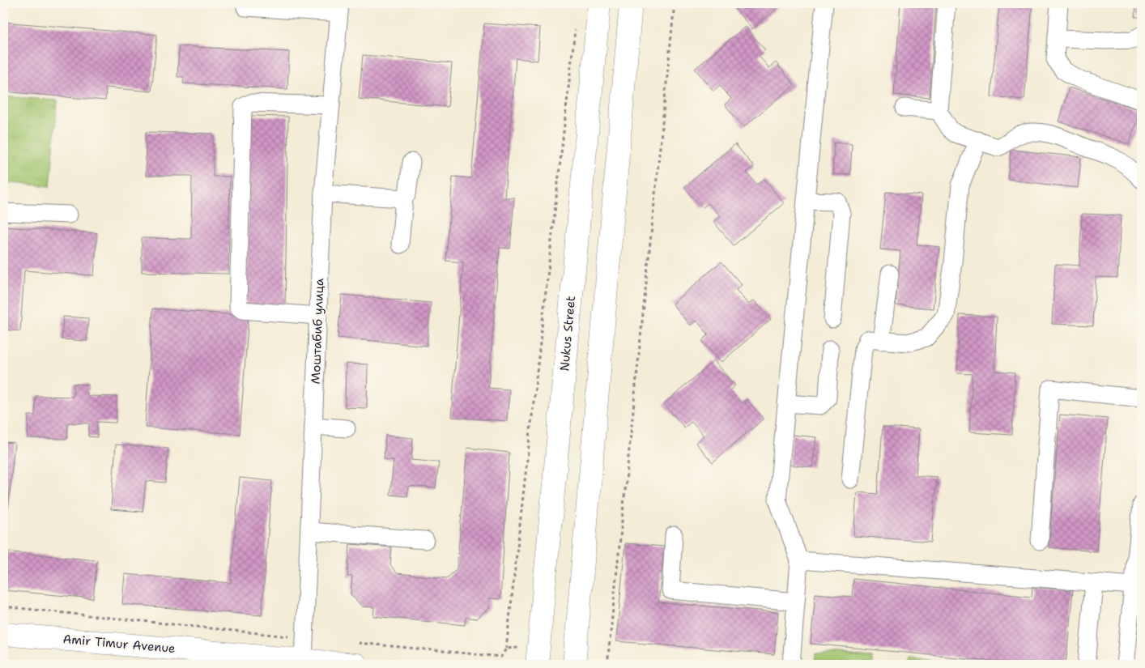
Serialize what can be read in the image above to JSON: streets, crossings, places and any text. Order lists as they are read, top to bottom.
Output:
{
  "streets": {
    "main road": ["Nukus Street", "Amir Timur Avenue"],
    "street": ["Моштабиб улица"]
  },
  "crossings": [
    ["Моштабиб улица", "Amir Timur Avenue"]
  ]
}
